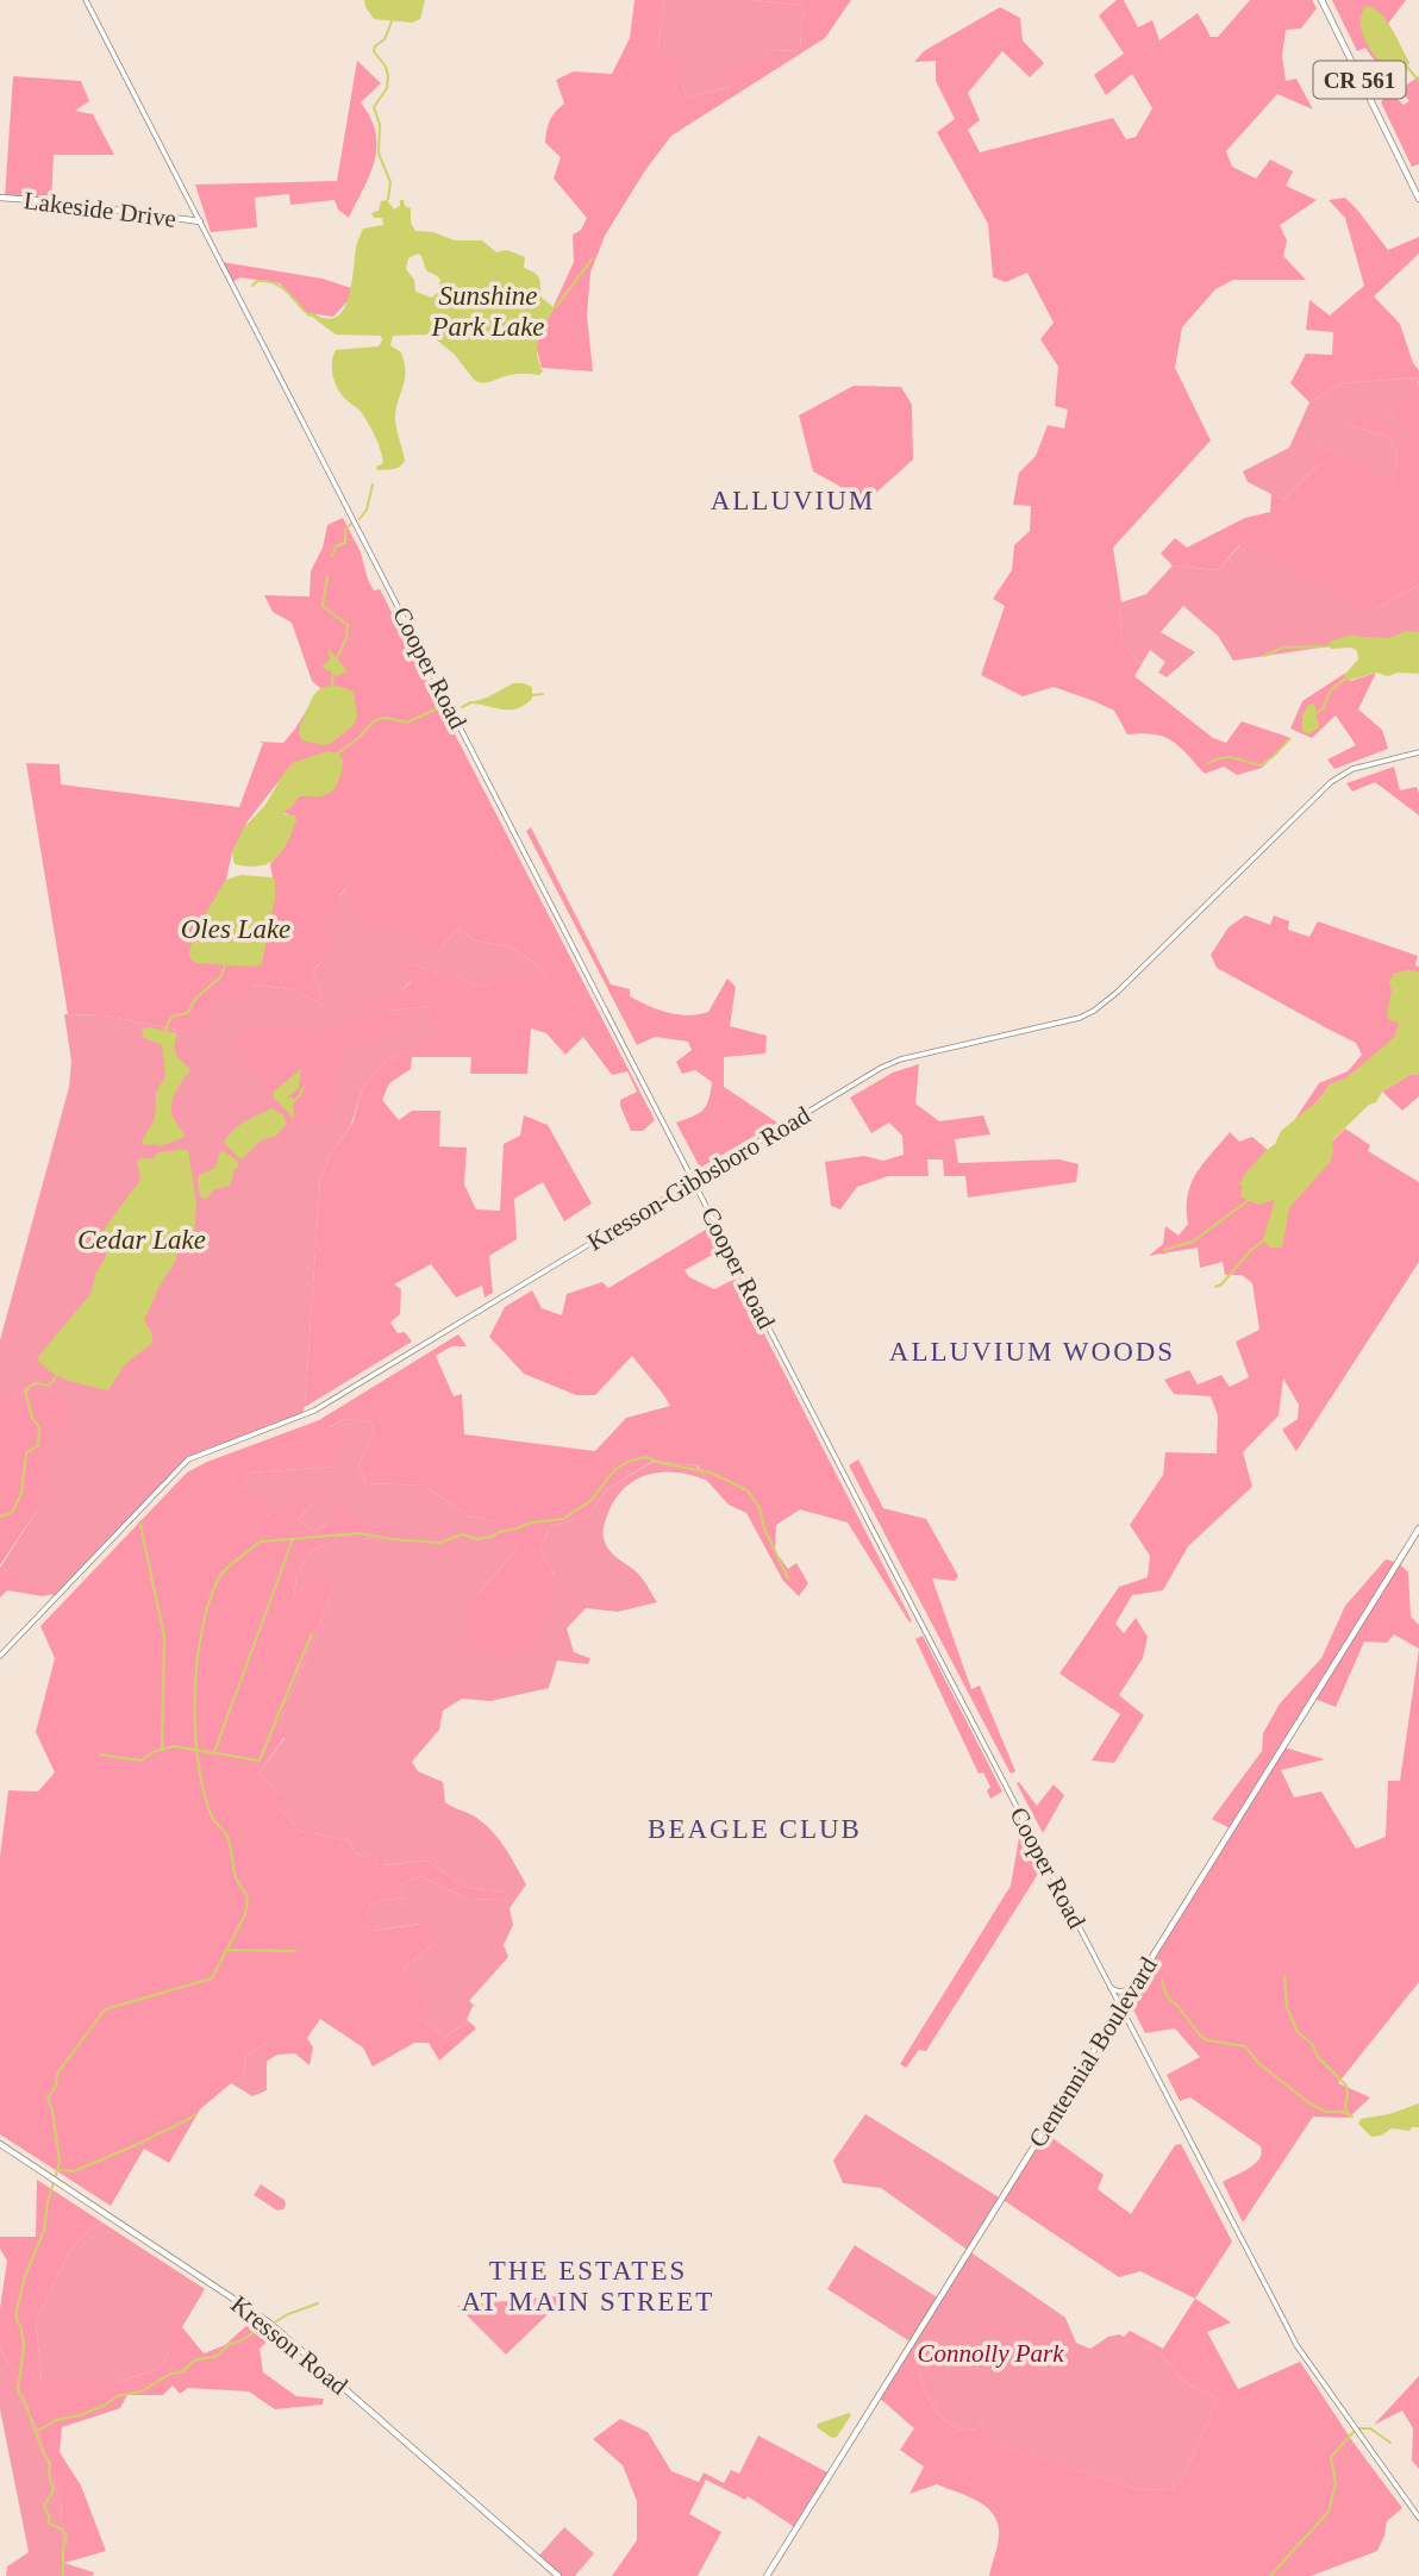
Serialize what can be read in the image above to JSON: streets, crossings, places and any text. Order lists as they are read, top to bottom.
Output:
{
  "streets": {
    "main road": [
      "CR 561",
      "Lakeside Drive",
      "Centennial Boulevard",
      "Kresson Road"
    ],
    "street": ["Cooper Road", "Kresson-Gibbsboro Road"]
  },
  "crossings": [
    ["Lakeside Drive", "Cooper Road"],
    ["Cooper Road", "Kresson-Gibbsboro Road"],
    ["Cooper Road", "Centennial Boulevard"]
  ],
  "districts": [
    "ALLUVIUM",
    "ALLUVIUM WOODS",
    "BEAGLE CLUB",
    "THE ESTATES AT MAIN STREET"
  ],
  "water": ["Sunshine Park Lake", "Oles Lake", "Cedar Lake"],
  "parks": ["Connolly Park"]
}
